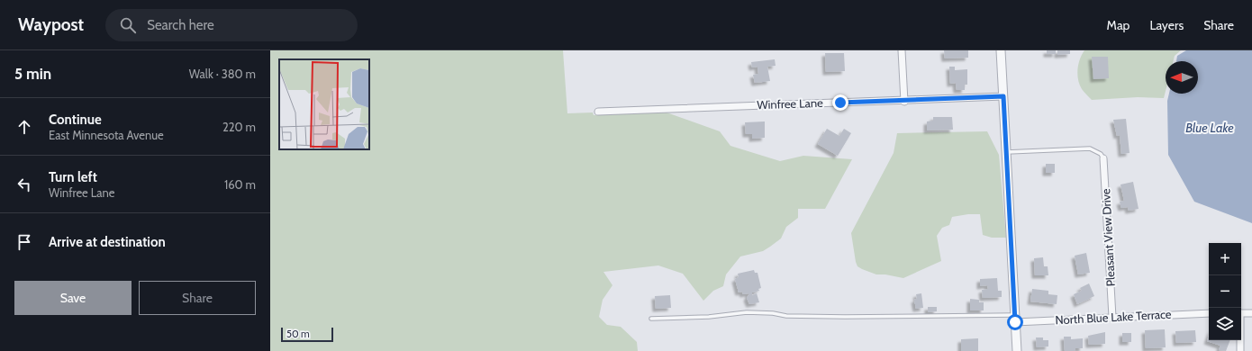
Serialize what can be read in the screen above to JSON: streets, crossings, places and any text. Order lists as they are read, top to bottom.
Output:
{
  "streets": {
    "street": ["Winfree Lane", "Pleasant View Drive", "North Blue Lake Terrace"]
  },
  "crossings": [
    ["Pleasant View Drive", "North Blue Lake Terrace"]
  ],
  "water": ["Blue Lake"],
  "scale_bar": "50 m",
  "north": "left",
  "page": {
    "header": "Waypost",
    "search": "Search here",
    "nav": ["Map", "Layers", "Share"],
    "heading": ["5 min", "Walk · 380 m"],
    "list": [
      ["Continue", "East Minnesota Avenue", "220 m"],
      ["Turn left", "Winfree Lane", "160 m"],
      "Arrive at destination"
    ],
    "map_buttons": ["+", "−"],
    "buttons": ["Save", "Share"],
    "scale": "50 m"
  }
}
